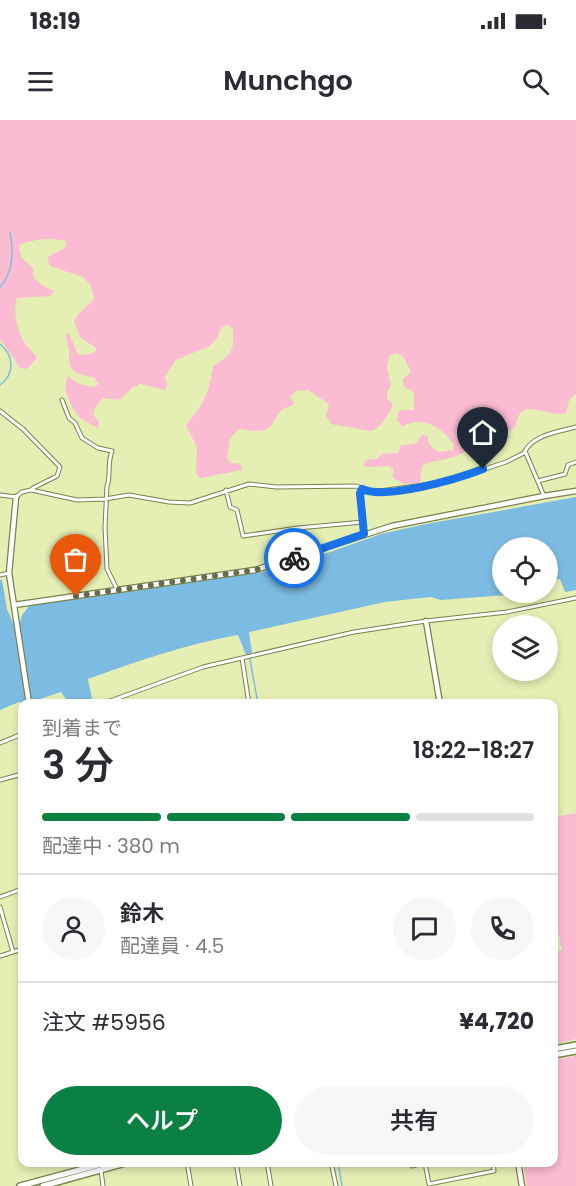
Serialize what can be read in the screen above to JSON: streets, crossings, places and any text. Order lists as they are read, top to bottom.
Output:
{
  "page": {
    "status": "18:19",
    "header": "Munchgo",
    "heading": ["3 分", "到着まで", "18:22–18:27"],
    "panel": [
      "鈴木",
      "配達員 · 4.5",
      "注文 #5956",
      "¥4,720"
    ],
    "bar": "配達中 · 380 m",
    "buttons": ["ヘルプ", "共有"]
  }
}
